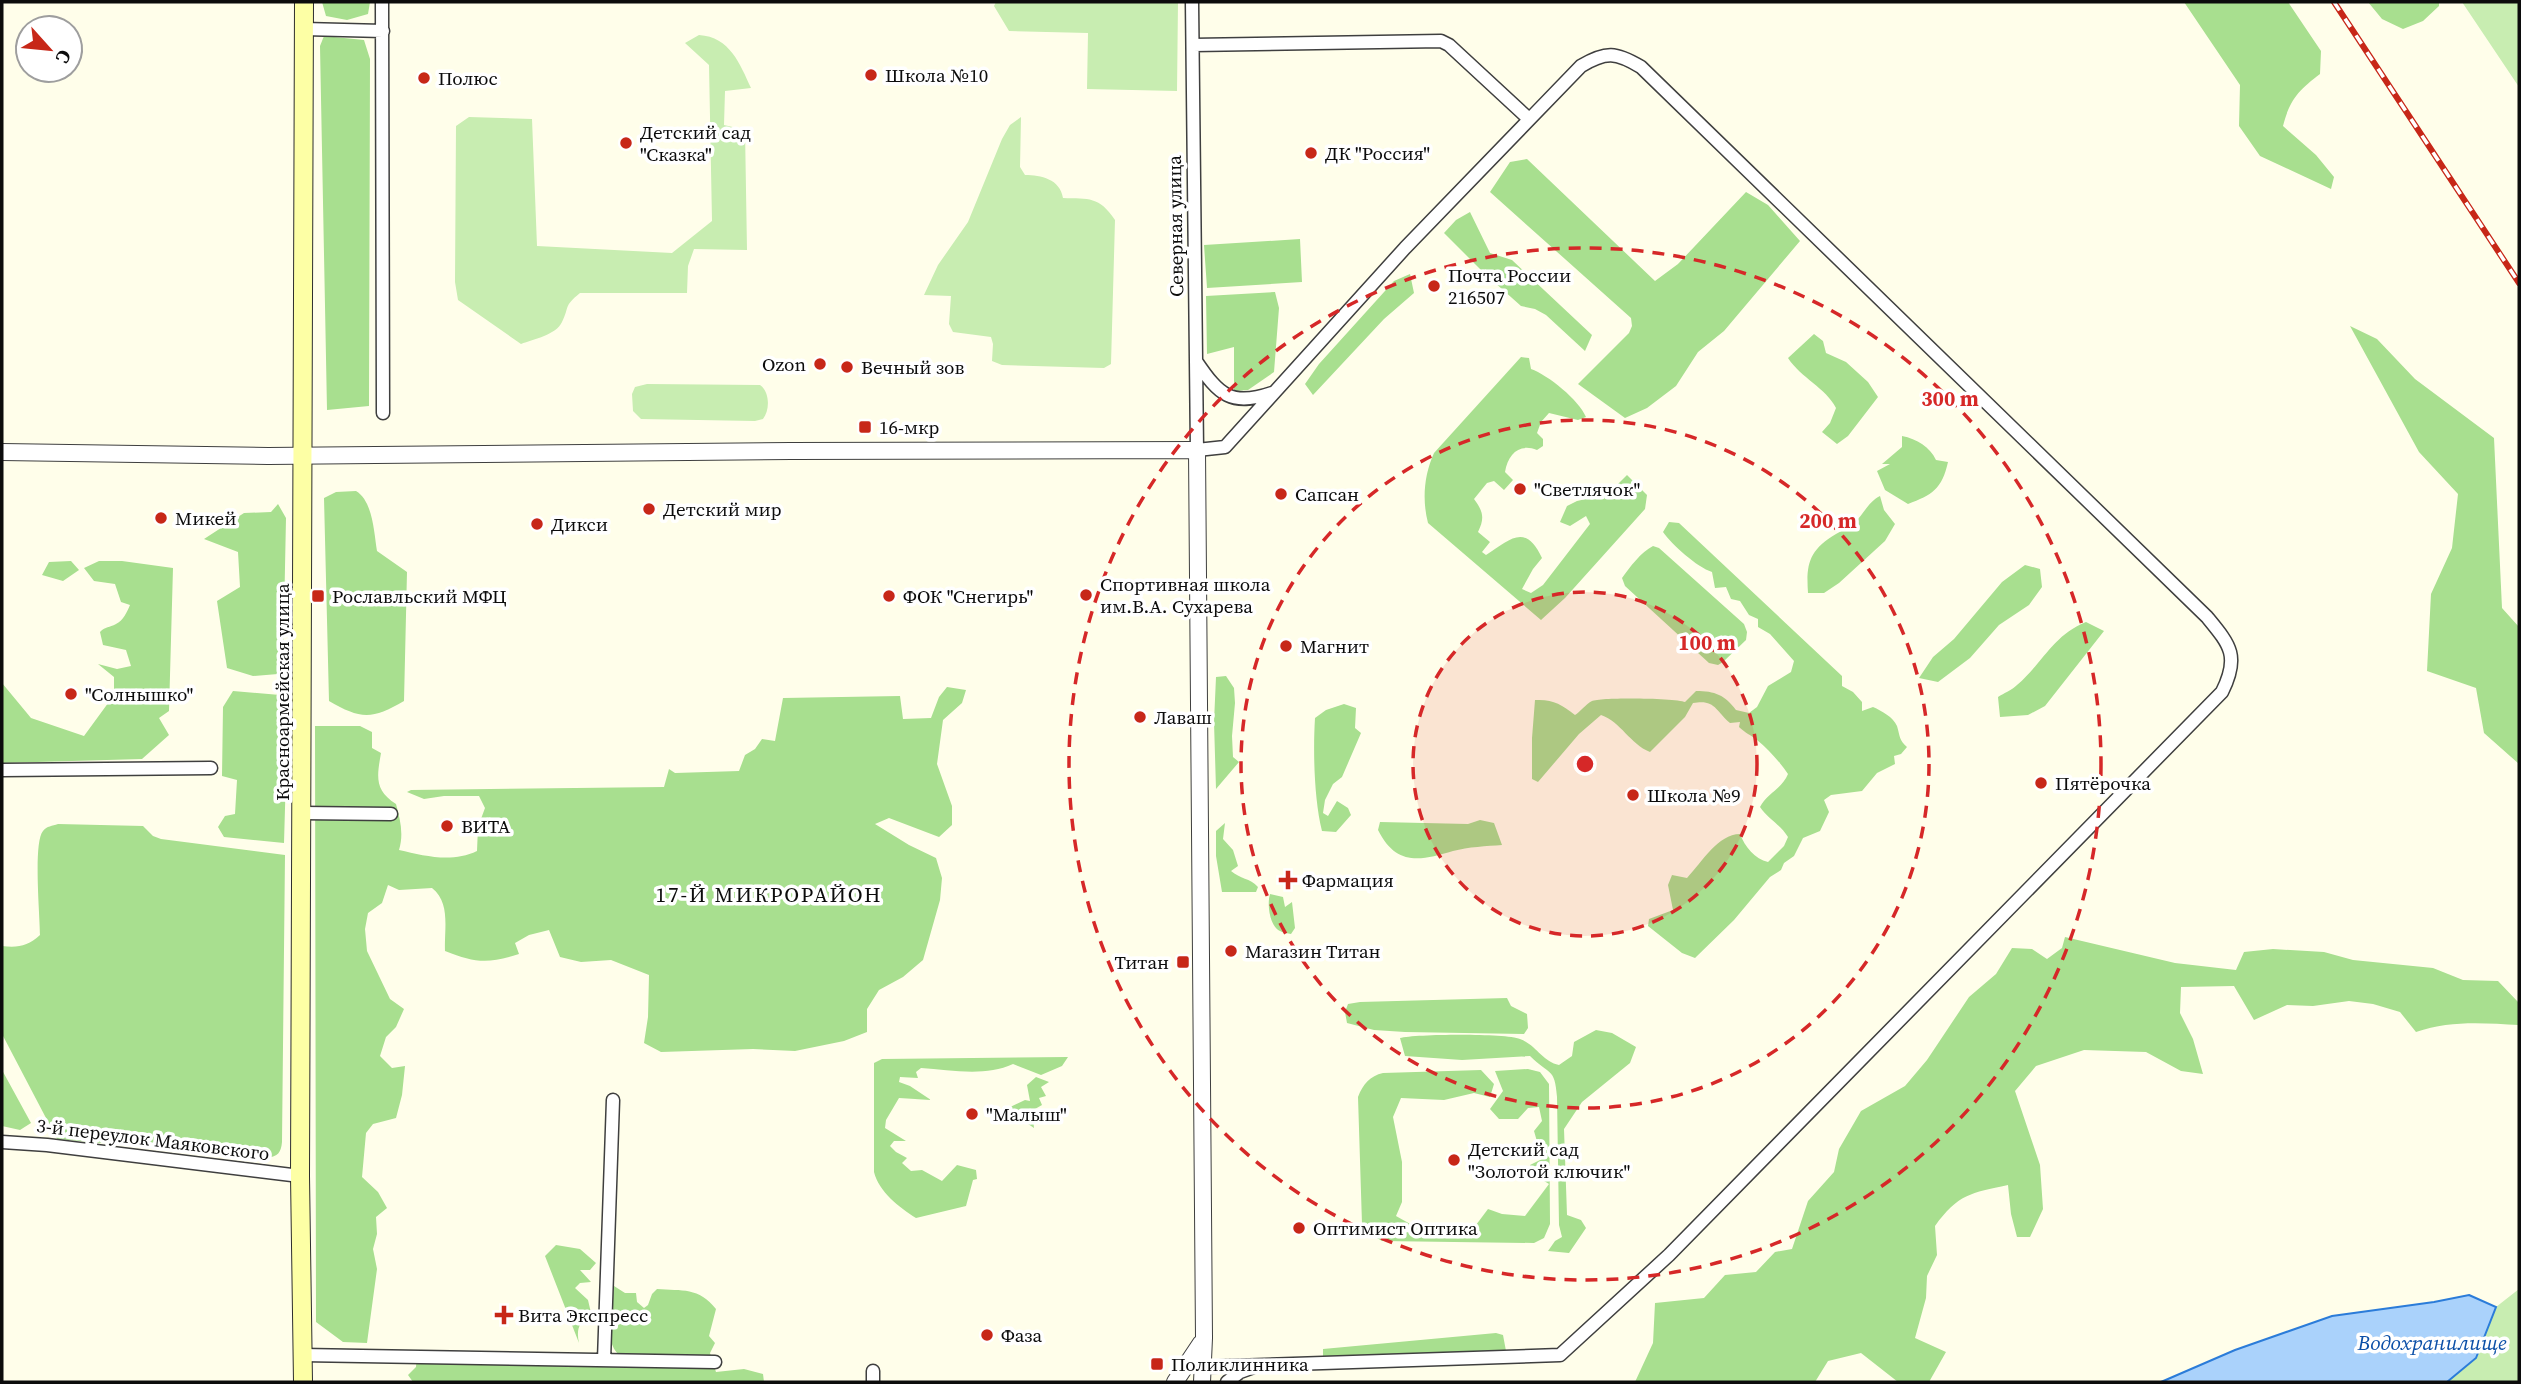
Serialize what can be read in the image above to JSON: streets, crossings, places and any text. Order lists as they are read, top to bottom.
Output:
{
  "streets": {
    "main road": ["Красноармейская улица"],
    "street": ["Северная улица", "3-й переулок Маяковского"]
  },
  "crossings": [
    ["Красноармейская улица", "3-й переулок Маяковского"]
  ],
  "districts": ["17-Й МИКРОРАЙОН"],
  "water": ["Водохранилище"],
  "places": {
    "other": [
      "Школа №10",
      "Полюс",
      "Детский сад \"Сказка\"",
      "ДК \"Россия\"",
      "Почта России 216507",
      "Ozon",
      "Вечный зов",
      "\"Светлячок\"",
      "Сапсан",
      "Детский мир",
      "Микей",
      "Дикси",
      "Спортивная школа им.В.А. Сухарева",
      "ФОК \"Снегирь\"",
      "Магнит",
      "\"Солнышко\"",
      "Лаваш",
      "Пятёрочка",
      "Школа №9",
      "ВИТА",
      "Магазин Титан",
      "\"Малыш\"",
      "Детский сад \"Золотой ключик\"",
      "Оптимист Оптика",
      "Фаза"
    ],
    "transit": [
      "16-мкр",
      "Рославльский МФЦ",
      "Титан",
      "Поликлинника"
    ],
    "health": ["Фармация", "Вита Экспресс"]
  },
  "north": "bottom right",
  "rings": ["300 m", "200 m", "100 m"]
}
